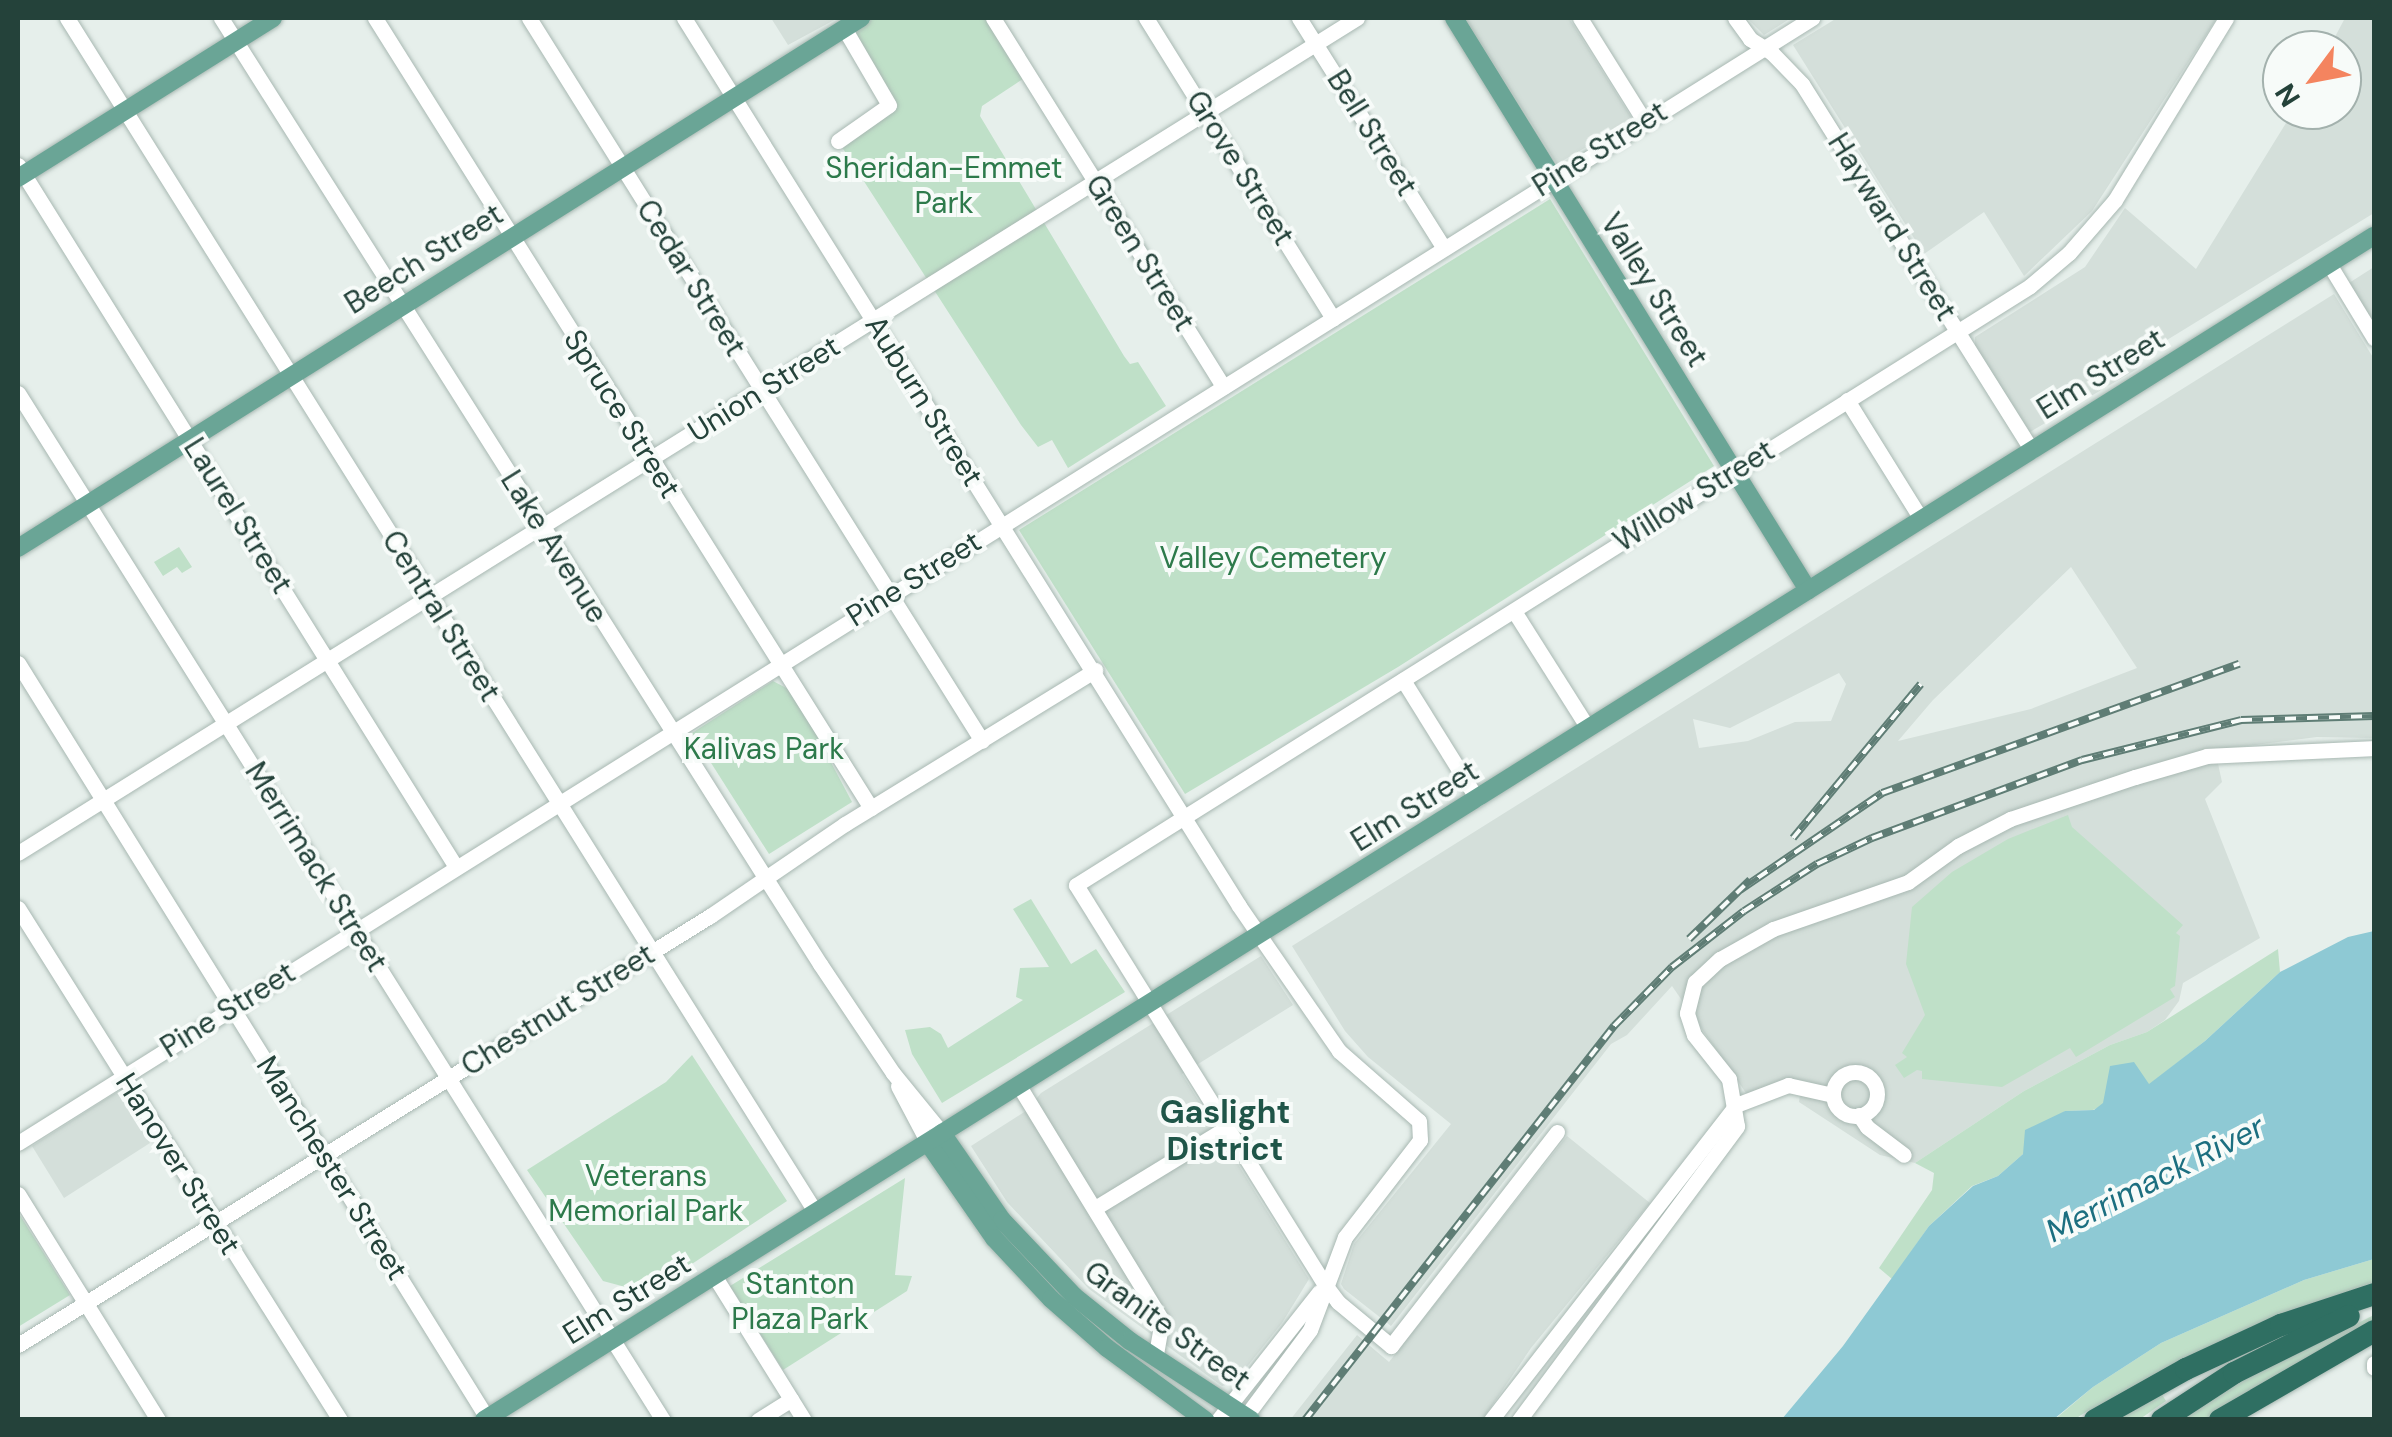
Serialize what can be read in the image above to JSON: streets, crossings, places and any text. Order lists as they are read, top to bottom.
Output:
{
  "streets": {
    "main road": [
      "Beech Street",
      "Valley Street",
      "Elm Street",
      "Granite Street"
    ],
    "street": [
      "Bell Street",
      "Pine Street",
      "Grove Street",
      "Hayward Street",
      "Green Street",
      "Cedar Street",
      "Union Street",
      "Auburn Street",
      "Spruce Street",
      "Willow Street",
      "Laurel Street",
      "Lake Avenue",
      "Central Street",
      "Merrimack Street",
      "Chestnut Street",
      "Hanover Street",
      "Manchester Street"
    ]
  },
  "crossings": [
    ["Bell Street", "Pine Street"],
    ["Bell Street", "Union Street"],
    ["Pine Street", "Grove Street"],
    ["Pine Street", "Hayward Street"],
    ["Pine Street", "Green Street"],
    ["Pine Street", "Cedar Street"],
    ["Pine Street", "Valley Street"],
    ["Pine Street", "Auburn Street"],
    ["Pine Street", "Spruce Street"],
    ["Pine Street", "Laurel Street"],
    ["Pine Street", "Lake Avenue"],
    ["Pine Street", "Central Street"],
    ["Pine Street", "Merrimack Street"],
    ["Pine Street", "Hanover Street"],
    ["Pine Street", "Manchester Street"],
    ["Grove Street", "Union Street"],
    ["Hayward Street", "Elm Street"],
    ["Hayward Street", "Willow Street"],
    ["Green Street", "Union Street"],
    ["Beech Street", "Cedar Street"],
    ["Beech Street", "Auburn Street"],
    ["Beech Street", "Spruce Street"],
    ["Beech Street", "Laurel Street"],
    ["Beech Street", "Lake Avenue"],
    ["Beech Street", "Central Street"],
    ["Beech Street", "Merrimack Street"],
    ["Cedar Street", "Union Street"],
    ["Cedar Street", "Chestnut Street"],
    ["Valley Street", "Elm Street"],
    ["Valley Street", "Willow Street"],
    ["Elm Street", "Auburn Street"],
    ["Elm Street", "Willow Street"],
    ["Elm Street", "Lake Avenue"],
    ["Elm Street", "Central Street"],
    ["Elm Street", "Merrimack Street"],
    ["Elm Street", "Manchester Street"],
    ["Elm Street", "Granite Street"],
    ["Union Street", "Auburn Street"],
    ["Union Street", "Spruce Street"],
    ["Union Street", "Laurel Street"],
    ["Union Street", "Lake Avenue"],
    ["Union Street", "Central Street"],
    ["Union Street", "Merrimack Street"],
    ["Union Street", "Manchester Street"],
    ["Auburn Street", "Willow Street"],
    ["Auburn Street", "Chestnut Street"],
    ["Spruce Street", "Chestnut Street"],
    ["Lake Avenue", "Chestnut Street"],
    ["Lake Avenue", "Granite Street"],
    ["Central Street", "Chestnut Street"],
    ["Merrimack Street", "Chestnut Street"],
    ["Chestnut Street", "Hanover Street"],
    ["Chestnut Street", "Manchester Street"]
  ],
  "districts": ["Gaslight District"],
  "water": ["Merrimack River"],
  "parks": [
    "Sheridan-Emmet Park",
    "Valley Cemetery",
    "Kalivas Park",
    "Veterans Memorial Park",
    "Stanton Plaza Park"
  ],
  "north": "bottom left"
}
